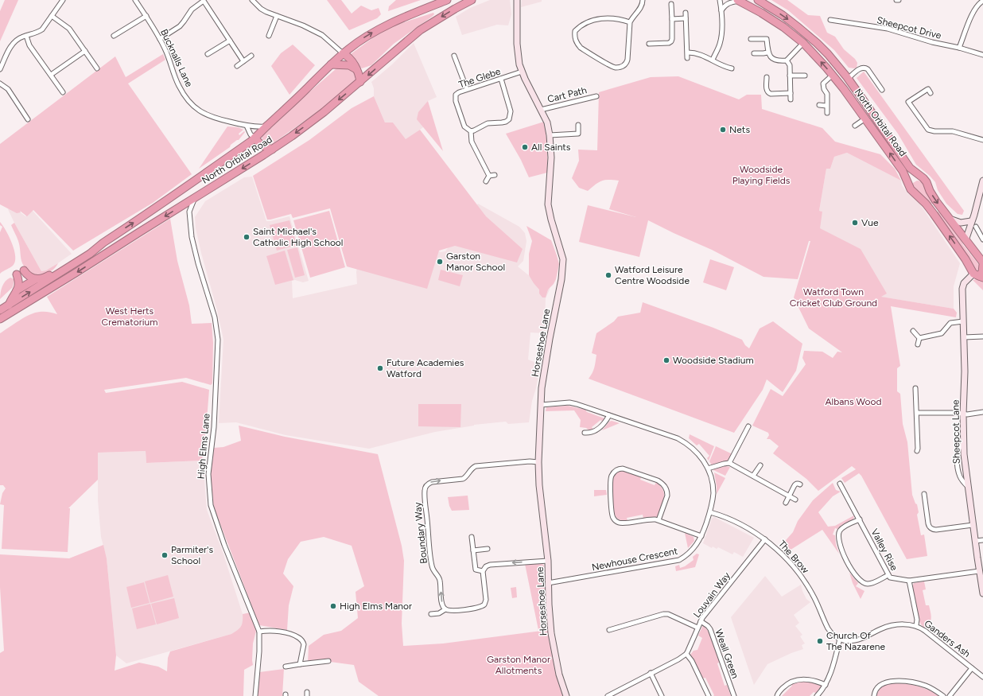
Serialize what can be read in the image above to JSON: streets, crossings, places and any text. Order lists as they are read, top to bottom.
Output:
{
  "streets": {
    "highway": ["North Orbital Road"],
    "street": [
      "Sheepcot Drive",
      "Bucknalls Lane",
      "The Glebe",
      "Cart Path",
      "Horseshoe Lane",
      "Sheepcot Lane",
      "High Elms Lane",
      "Boundary Way",
      "Valley Rise",
      "The Brow",
      "Newhouse Crescent",
      "Louvain Way",
      "Ganders Ash",
      "Weall Green"
    ]
  },
  "crossings": [
    ["Bucknalls Lane", "North Orbital Road"],
    ["The Glebe", "Horseshoe Lane"],
    ["Cart Path", "Horseshoe Lane"],
    ["North Orbital Road", "Sheepcot Lane"],
    ["North Orbital Road", "High Elms Lane"],
    ["Horseshoe Lane", "Boundary Way"],
    ["Horseshoe Lane", "Newhouse Crescent"],
    ["Sheepcot Lane", "Valley Rise"],
    ["Valley Rise", "Ganders Ash"],
    ["The Brow", "Newhouse Crescent"],
    ["The Brow", "Louvain Way"],
    ["The Brow", "Ganders Ash"],
    ["Louvain Way", "Weall Green"]
  ],
  "parks": [
    "Woodside Playing Fields",
    "Watford Town Cricket Club Ground",
    "West Herts Crematorium",
    "Albans Wood",
    "Garston Manor Allotments"
  ],
  "places": [
    "Nets",
    "All Saints",
    "Vue",
    "Saint Michael's Catholic High School",
    "Garston Manor School",
    "Watford Leisure Centre Woodside",
    "Woodside Stadium",
    "Future Academies Watford",
    "Parmiter's School",
    "High Elms Manor",
    "Church Of The Nazarene"
  ]
}
